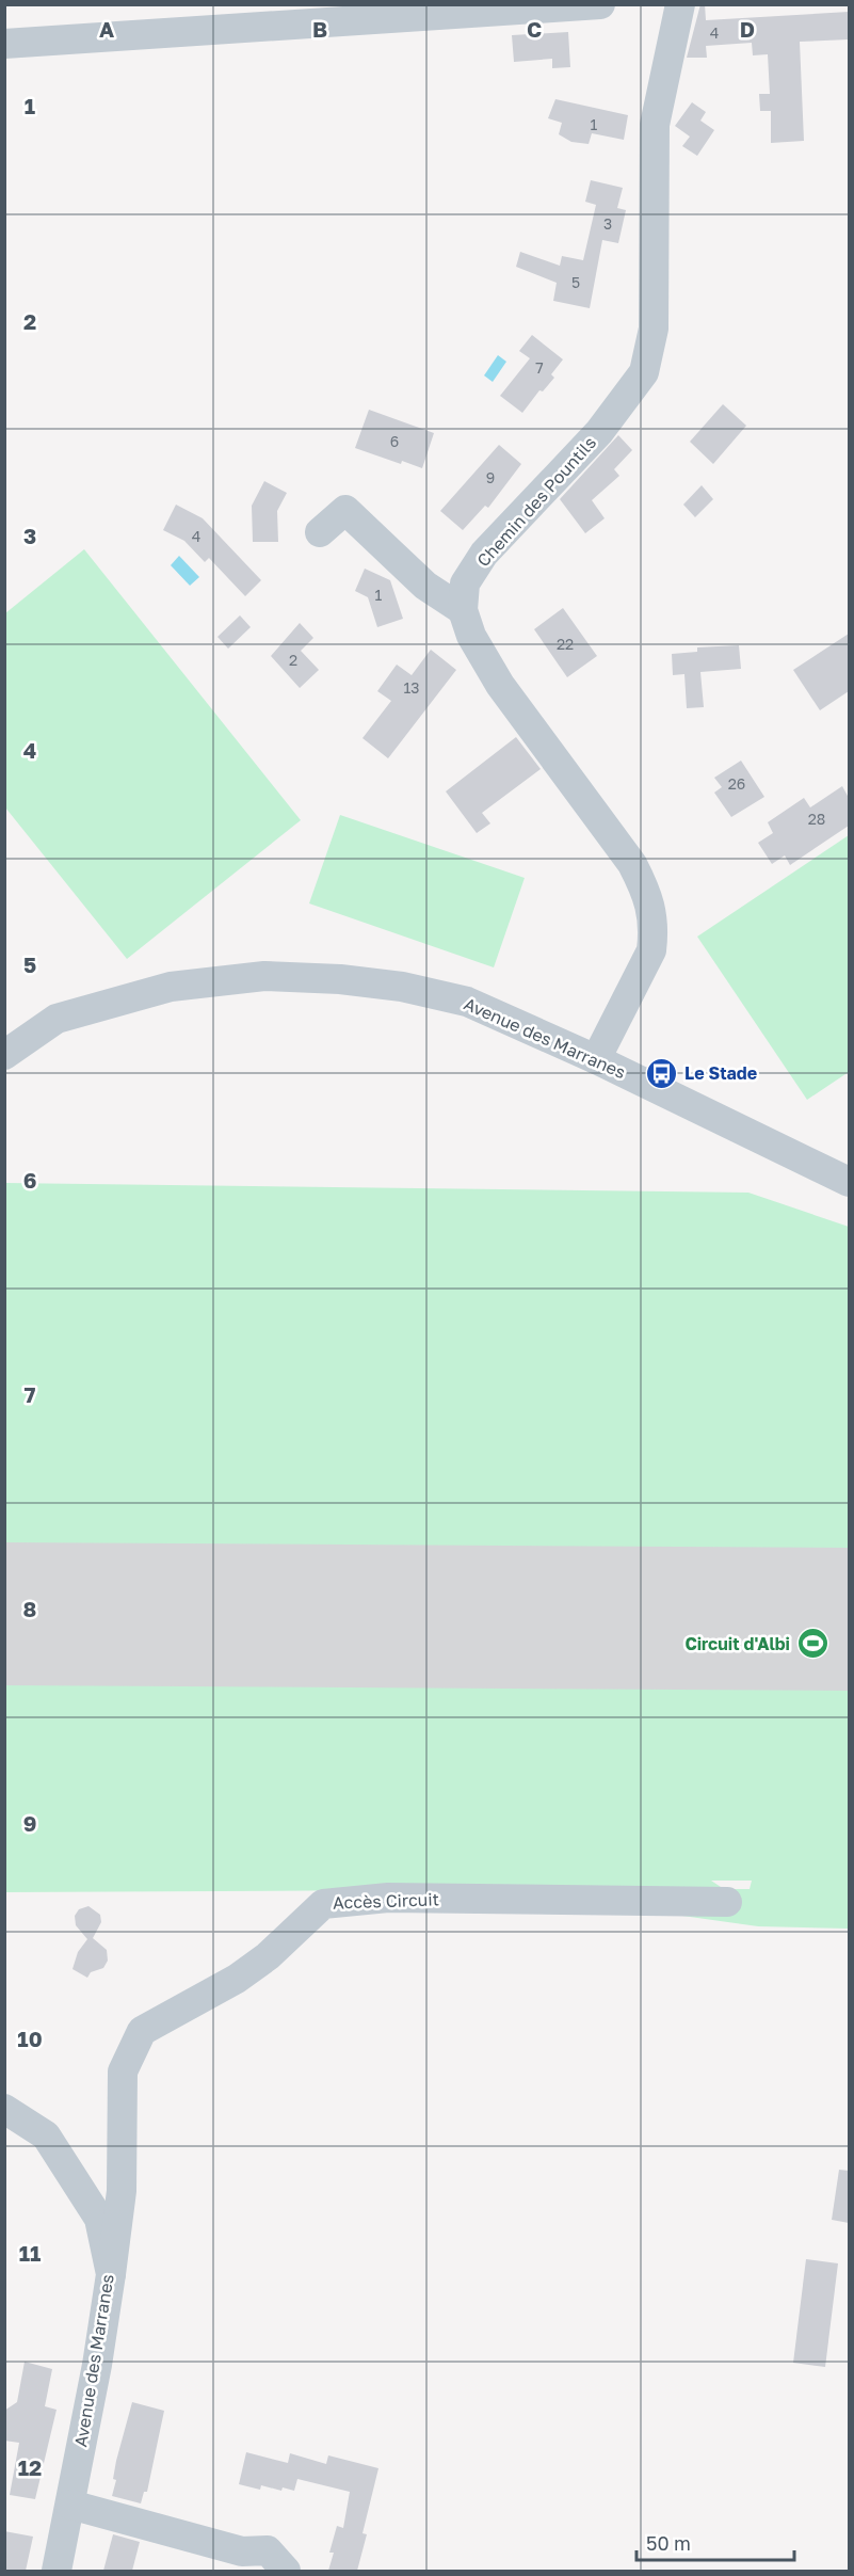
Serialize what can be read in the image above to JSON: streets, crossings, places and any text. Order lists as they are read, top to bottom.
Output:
{
  "streets": {
    "street": ["Chemin des Pountils", "Avenue des Marranes", "Accès Circuit"]
  },
  "crossings": [
    ["Chemin des Pountils", "Avenue des Marranes"],
    ["Avenue des Marranes", "Accès Circuit"]
  ],
  "places": {
    "bus stop": ["Le Stade"],
    "sports": ["Circuit d'Albi"]
  },
  "house_numbers": [
    "4",
    "1",
    "3",
    "5",
    "7",
    "6",
    "9",
    "4",
    "1",
    "22",
    "2",
    "13",
    "26",
    "28"
  ],
  "scale_bar": "50 m",
  "grid": {
    "columns": [
      "A",
      "B",
      "C",
      "D"
    ],
    "rows": [
      "1",
      "2",
      "3",
      "4",
      "5",
      "6",
      "7",
      "8",
      "9",
      "10",
      "11",
      "12"
    ]
  }
}
